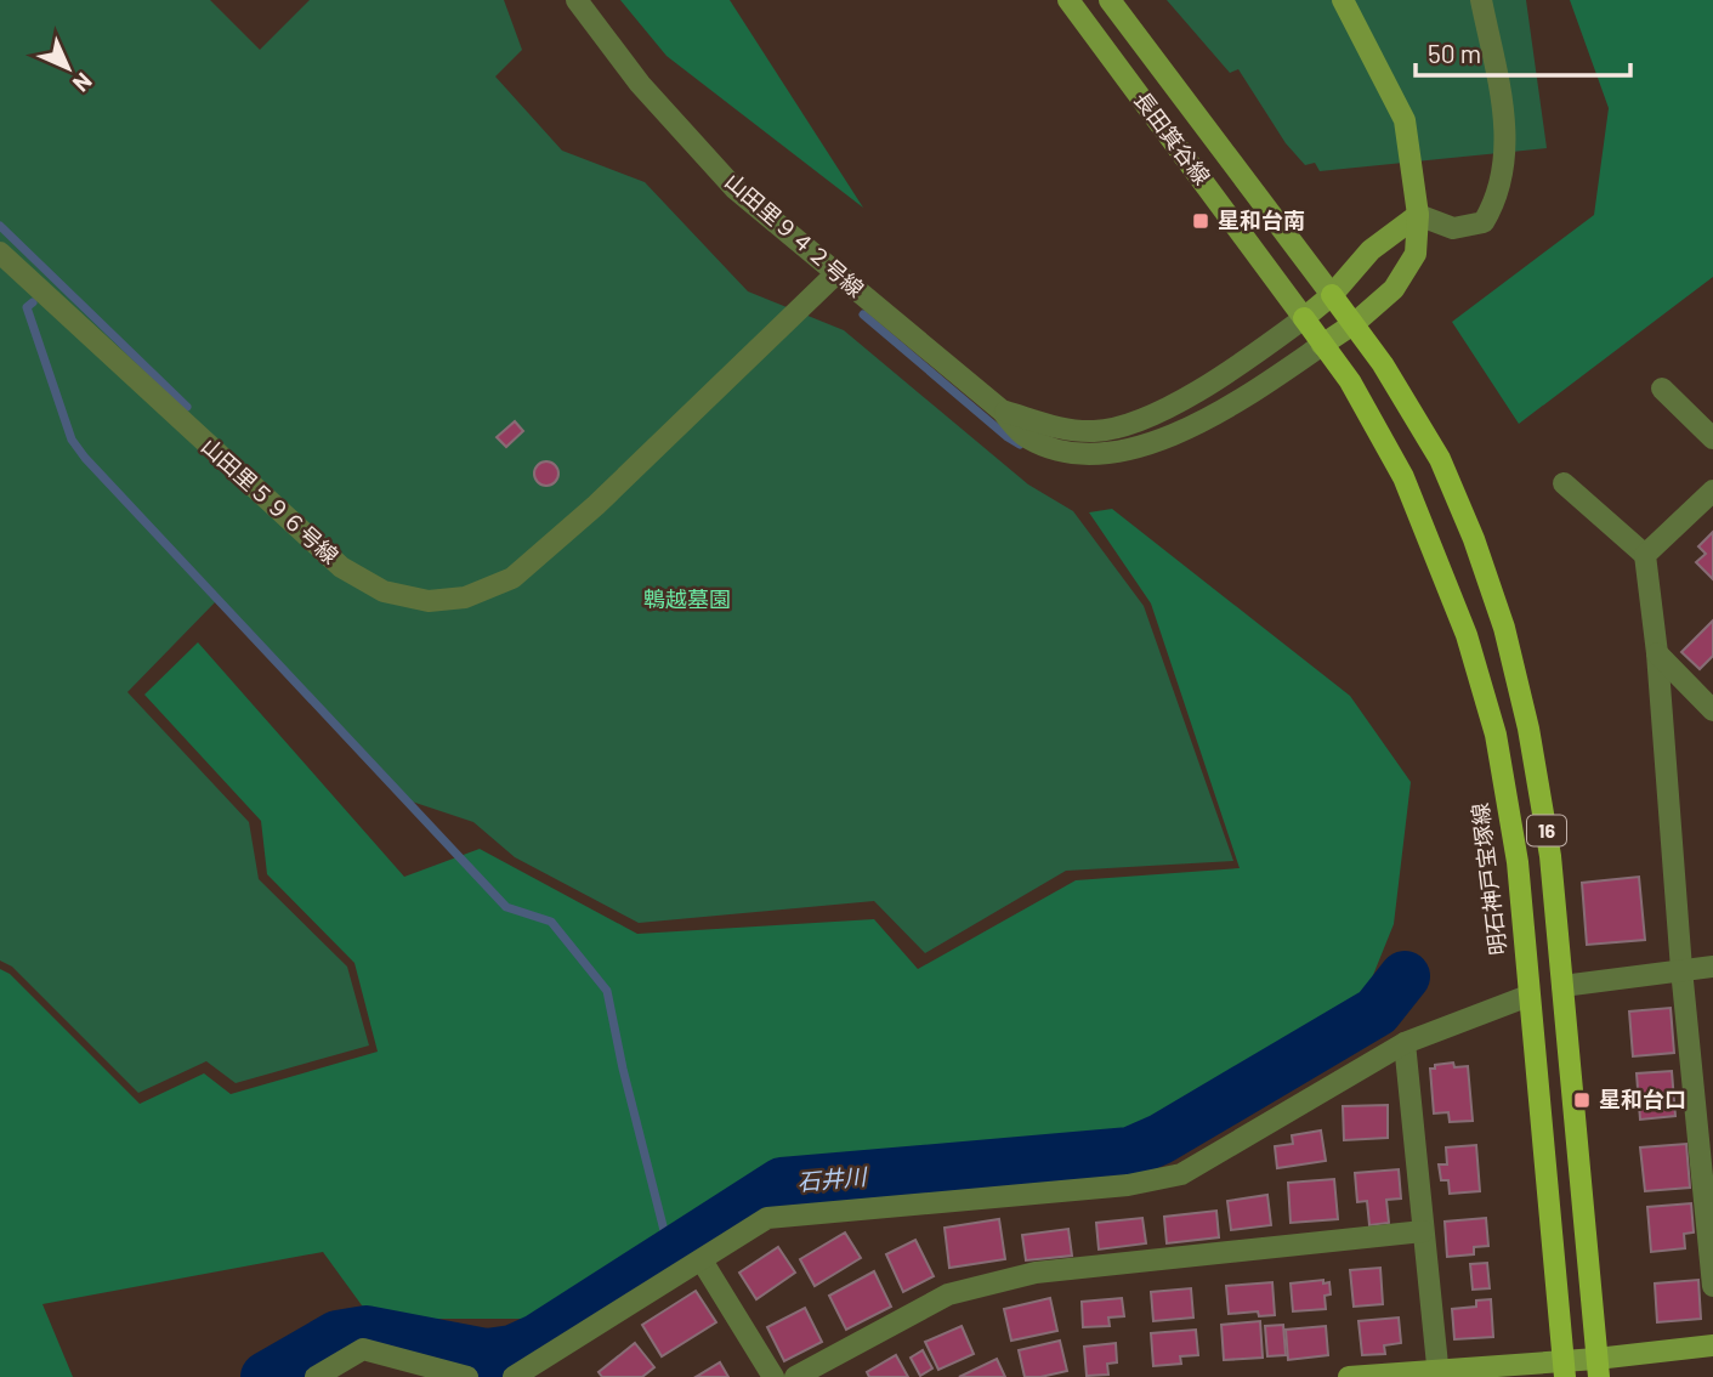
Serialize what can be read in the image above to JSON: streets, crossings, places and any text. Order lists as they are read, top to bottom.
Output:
{
  "streets": {
    "main road": ["16", "明石神戸宝塚線"],
    "street": ["長田箕谷線", "山田里９４２号線", "山田里５９６号線"]
  },
  "crossings": [
    ["長田箕谷線", "山田里９４２号線"],
    ["長田箕谷線", "16"],
    ["長田箕谷線", "明石神戸宝塚線"],
    ["山田里９４２号線", "山田里５９６号線"],
    ["山田里９４２号線", "明石神戸宝塚線"]
  ],
  "water": ["石井川"],
  "parks": ["鵯越墓園"],
  "places": {
    "transit": ["星和台南", "星和台口"]
  },
  "scale_bar": "50 m",
  "north": "bottom right"
}
